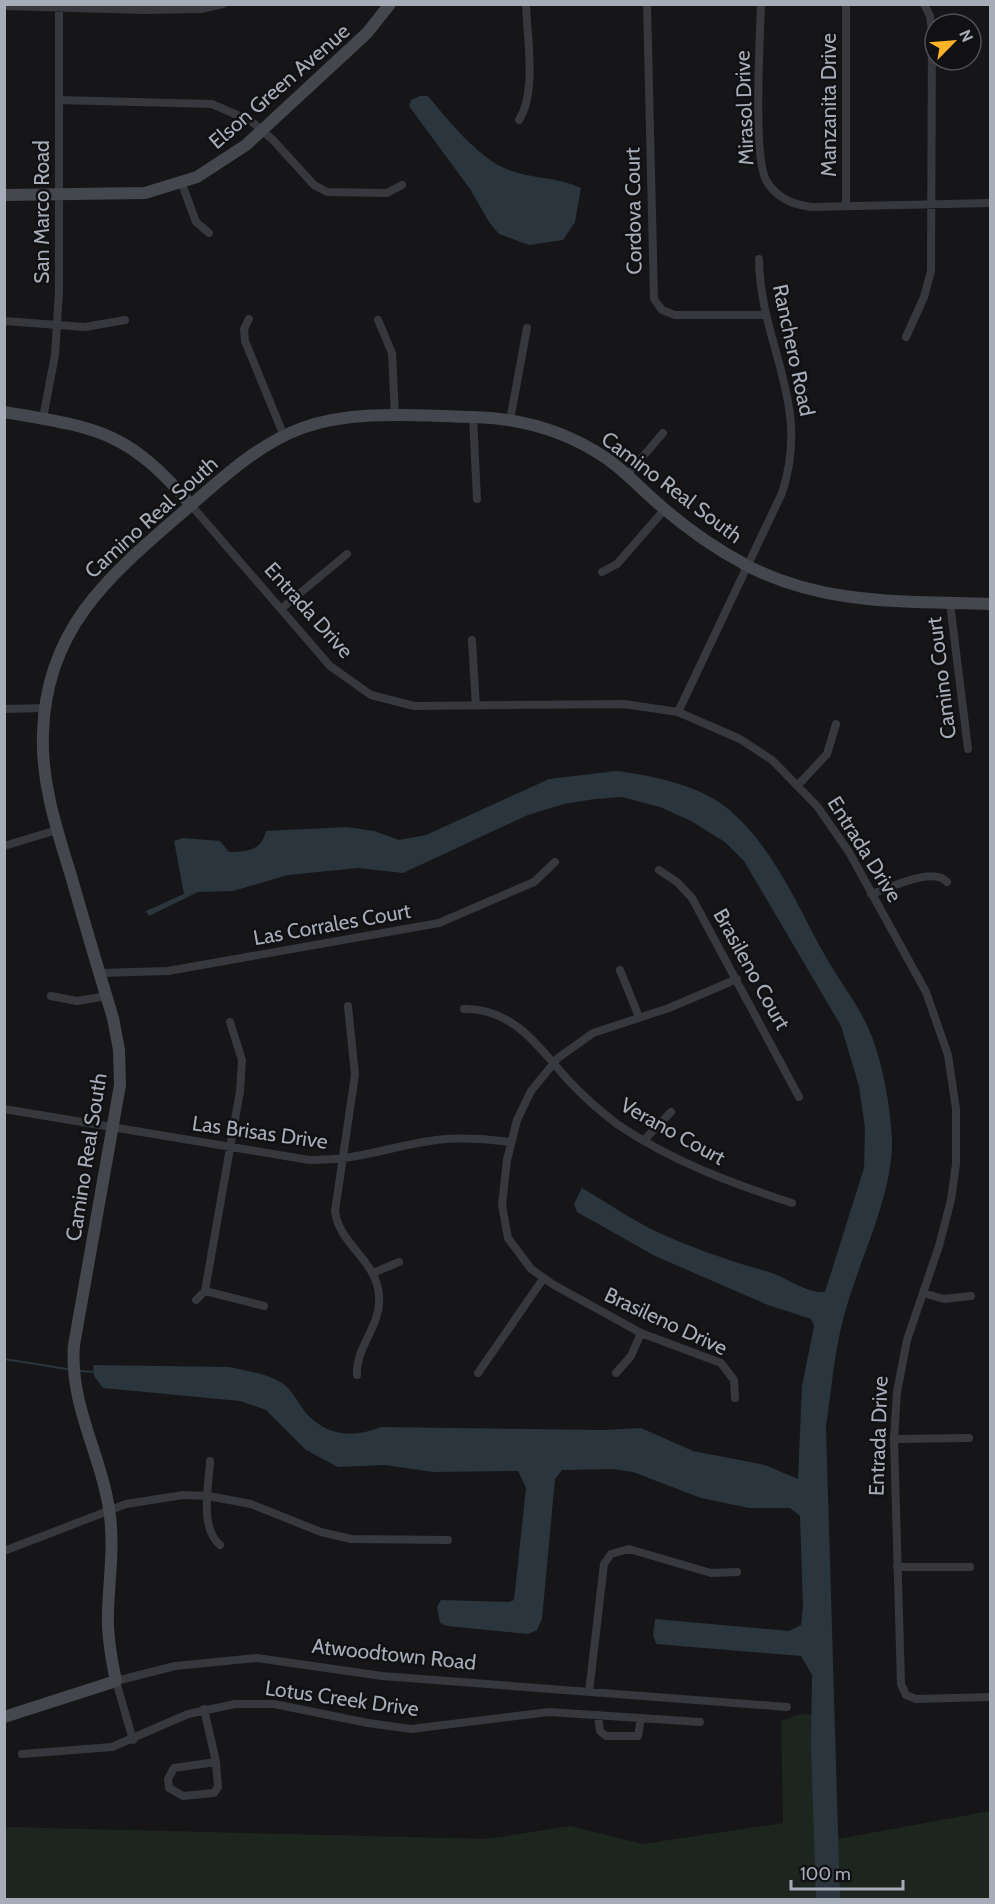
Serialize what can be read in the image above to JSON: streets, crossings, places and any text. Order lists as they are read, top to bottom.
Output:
{
  "streets": {
    "street": [
      "Elson Green Avenue",
      "Manzanita Drive",
      "Mirasol Drive",
      "Cordova Court",
      "San Marco Road",
      "Ranchero Road",
      "Camino Real South",
      "Entrada Drive",
      "Camino Court",
      "Las Corrales Court",
      "Brasileno Court",
      "Verano Court",
      "Las Brisas Drive",
      "Brasileno Drive",
      "Atwoodtown Road",
      "Lotus Creek Drive"
    ]
  },
  "crossings": [
    ["Elson Green Avenue", "San Marco Road"],
    ["Manzanita Drive", "Mirasol Drive"],
    ["Cordova Court", "Ranchero Road"],
    ["San Marco Road", "Entrada Drive"],
    ["Ranchero Road", "Camino Real South"],
    ["Ranchero Road", "Entrada Drive"],
    ["Camino Real South", "Entrada Drive"],
    ["Camino Real South", "Camino Court"],
    ["Camino Real South", "Las Corrales Court"],
    ["Camino Real South", "Las Brisas Drive"],
    ["Camino Real South", "Atwoodtown Road"],
    ["Camino Real South", "Lotus Creek Drive"],
    ["Brasileno Court", "Brasileno Drive"],
    ["Verano Court", "Brasileno Drive"],
    ["Las Brisas Drive", "Brasileno Drive"]
  ],
  "scale_bar": "100 m",
  "north": "top right"
}
